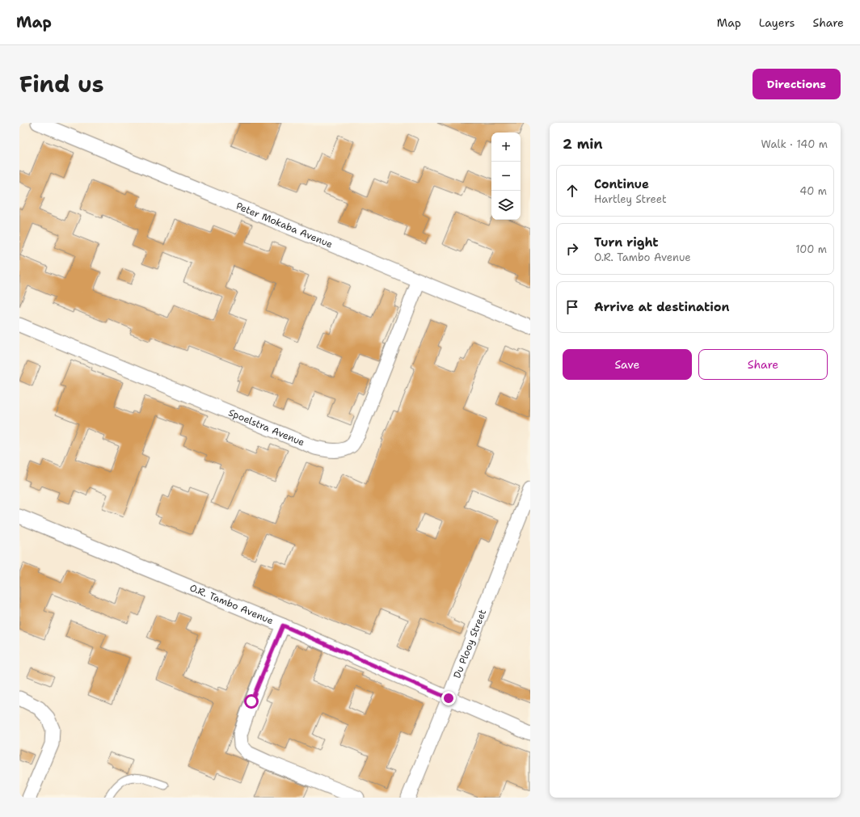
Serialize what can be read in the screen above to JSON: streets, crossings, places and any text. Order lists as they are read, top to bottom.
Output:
{
  "streets": {
    "street": [
      "Peter Mokaba Avenue",
      "Spoelstra Avenue",
      "O.R. Tambo Avenue",
      "Du Plooy Street"
    ]
  },
  "crossings": [
    ["Peter Mokaba Avenue", "Spoelstra Avenue"],
    ["O.R. Tambo Avenue", "Du Plooy Street"]
  ],
  "page": {
    "header": "Map",
    "nav": ["Map", "Layers", "Share"],
    "title": "Find us",
    "buttons": [
      "Directions",
      ["Save", "Share"]
    ],
    "heading": ["2 min", "Walk · 140 m"],
    "map_buttons": ["+", "−"],
    "list": [
      ["Continue", "Hartley Street", "40 m"],
      ["Turn right", "O.R. Tambo Avenue", "100 m"],
      "Arrive at destination"
    ]
  }
}
